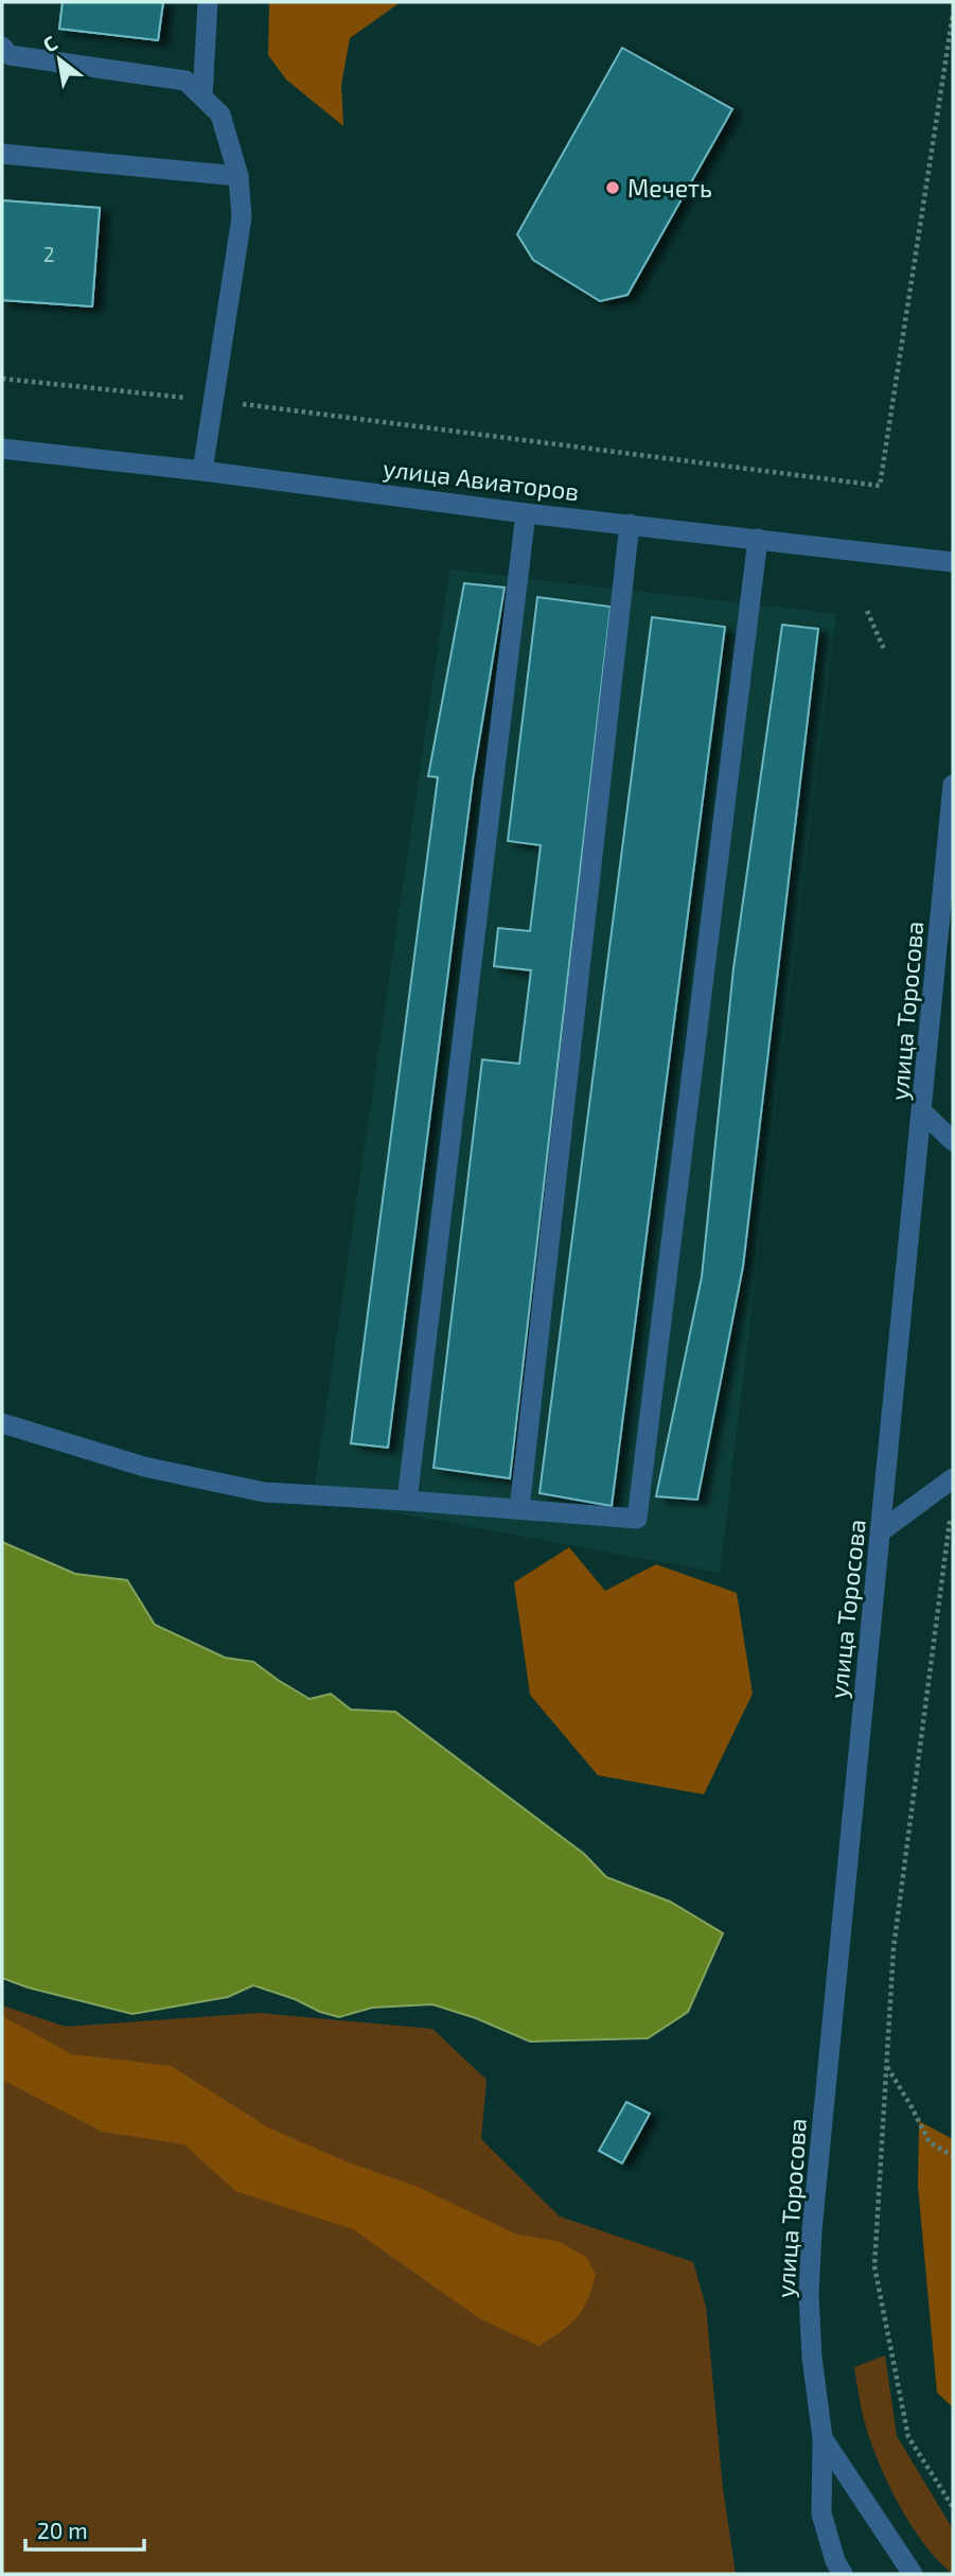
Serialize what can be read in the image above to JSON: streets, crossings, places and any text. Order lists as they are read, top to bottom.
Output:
{
  "streets": {
    "street": ["улица Авиаторов", "улица Торосова"]
  },
  "places": ["Мечеть"],
  "house_numbers": ["2"],
  "scale_bar": "20 m",
  "north": "top left"
}
